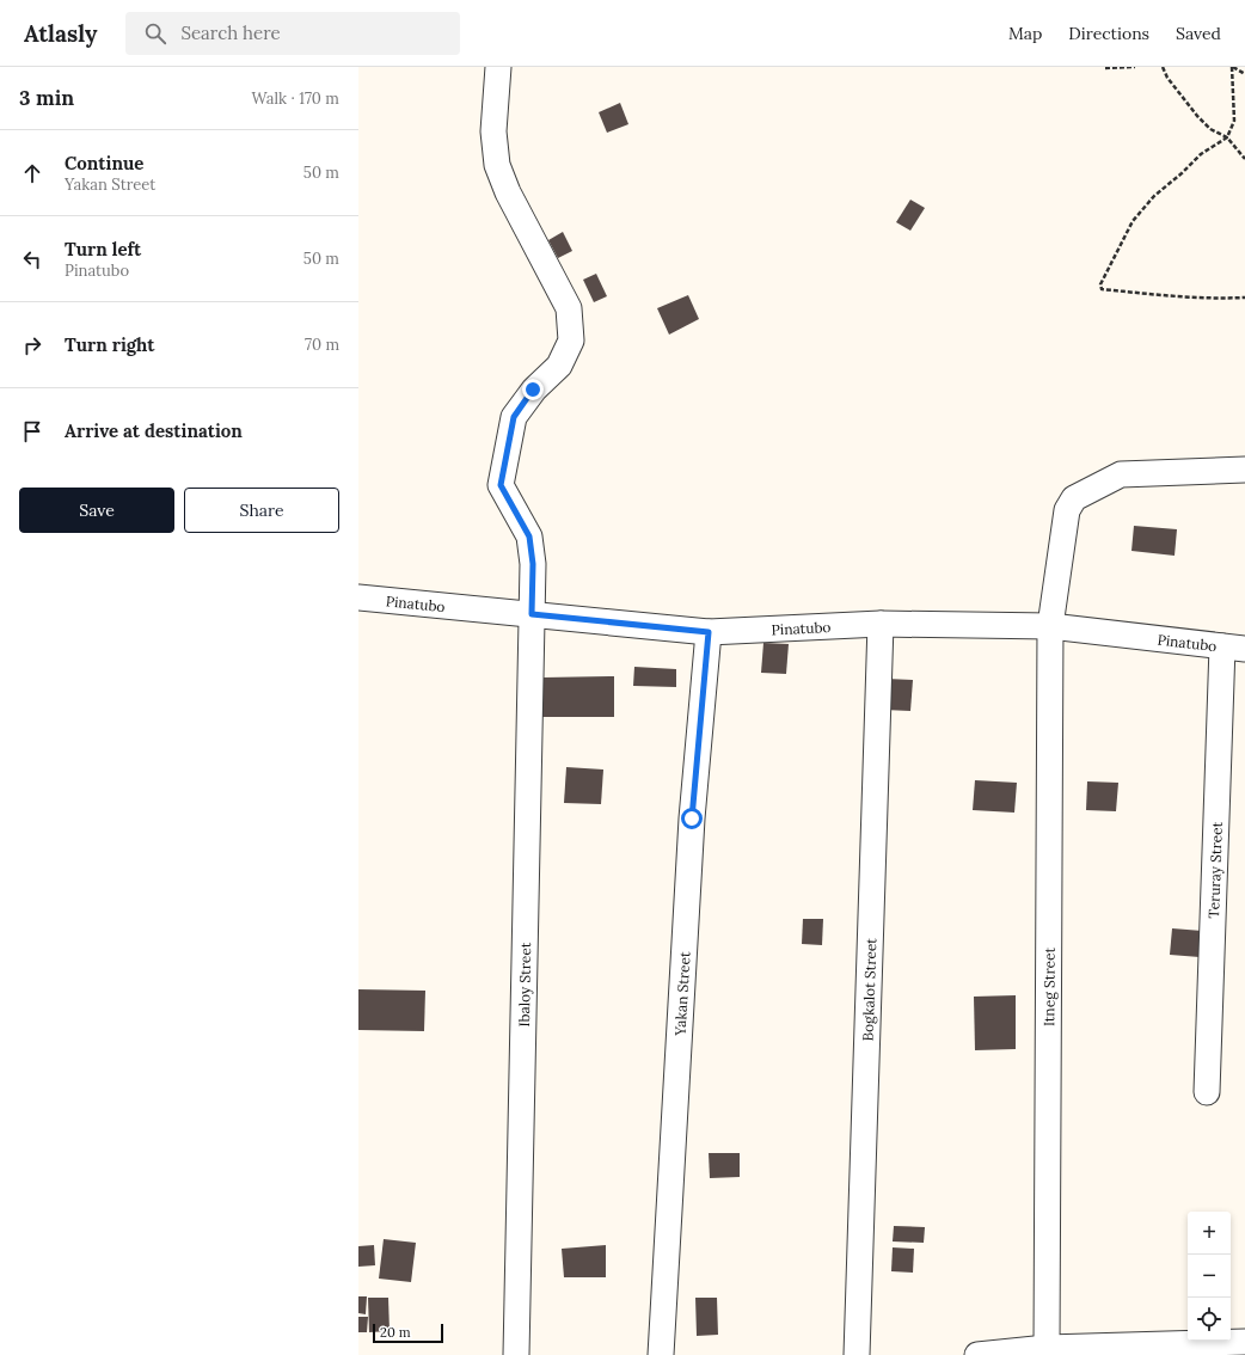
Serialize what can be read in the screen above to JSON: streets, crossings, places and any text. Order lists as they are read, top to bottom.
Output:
{
  "streets": {
    "street": [
      "Pinatubo",
      "Teruray Street",
      "Ibaloy Street",
      "Itneg Street",
      "Bogkalot Street",
      "Yakan Street"
    ]
  },
  "crossings": [
    ["Pinatubo", "Teruray Street"],
    ["Pinatubo", "Ibaloy Street"],
    ["Pinatubo", "Itneg Street"],
    ["Pinatubo", "Bogkalot Street"],
    ["Pinatubo", "Yakan Street"]
  ],
  "scale_bar": "20 m",
  "page": {
    "header": "Atlasly",
    "search": "Search here",
    "nav": ["Map", "Directions", "Saved"],
    "heading": ["3 min", "Walk · 170 m"],
    "list": [
      ["Continue", "Yakan Street", "50 m"],
      ["Turn left", "Pinatubo", "50 m"],
      ["Turn right", "70 m"],
      "Arrive at destination"
    ],
    "buttons": ["Save", "Share"],
    "map_buttons": ["+", "−"],
    "scale": "20 m"
  }
}
